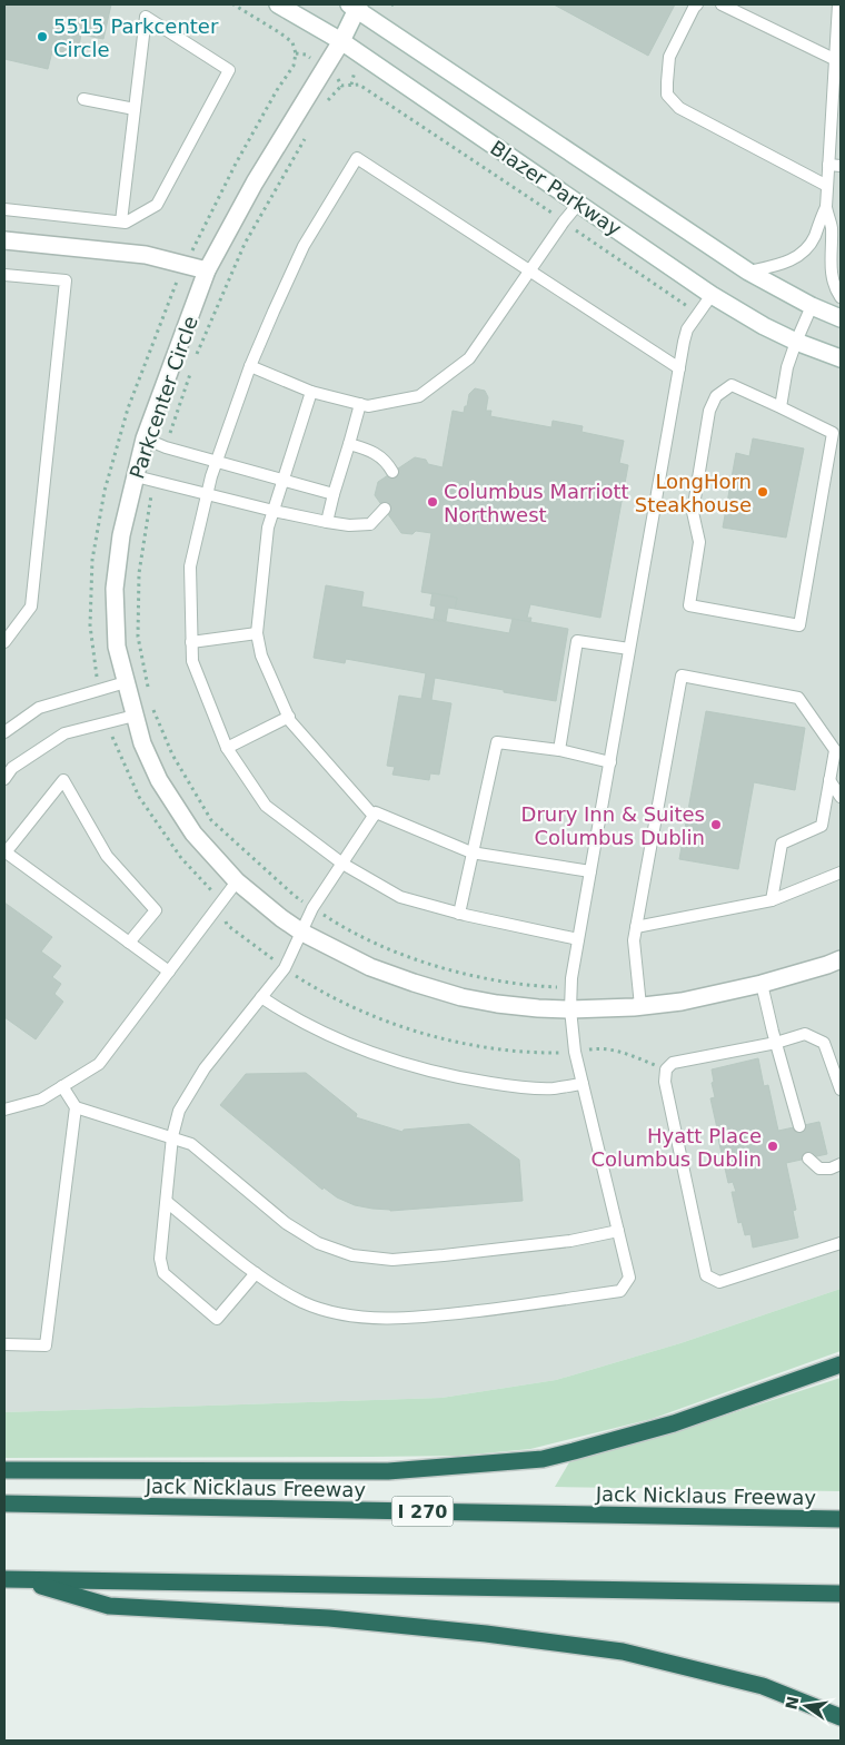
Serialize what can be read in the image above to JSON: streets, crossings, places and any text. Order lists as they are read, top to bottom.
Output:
{
  "streets": {
    "highway": ["Jack Nicklaus Freeway", "I 270"],
    "street": ["Blazer Parkway", "Parkcenter Circle"]
  },
  "crossings": [
    ["Blazer Parkway", "Parkcenter Circle"]
  ],
  "places": [
    "5515 Parkcenter Circle",
    "LongHorn Steakhouse",
    "Columbus Marriott Northwest",
    "Drury Inn & Suites Columbus Dublin",
    "Hyatt Place Columbus Dublin"
  ],
  "north": "left"
}
